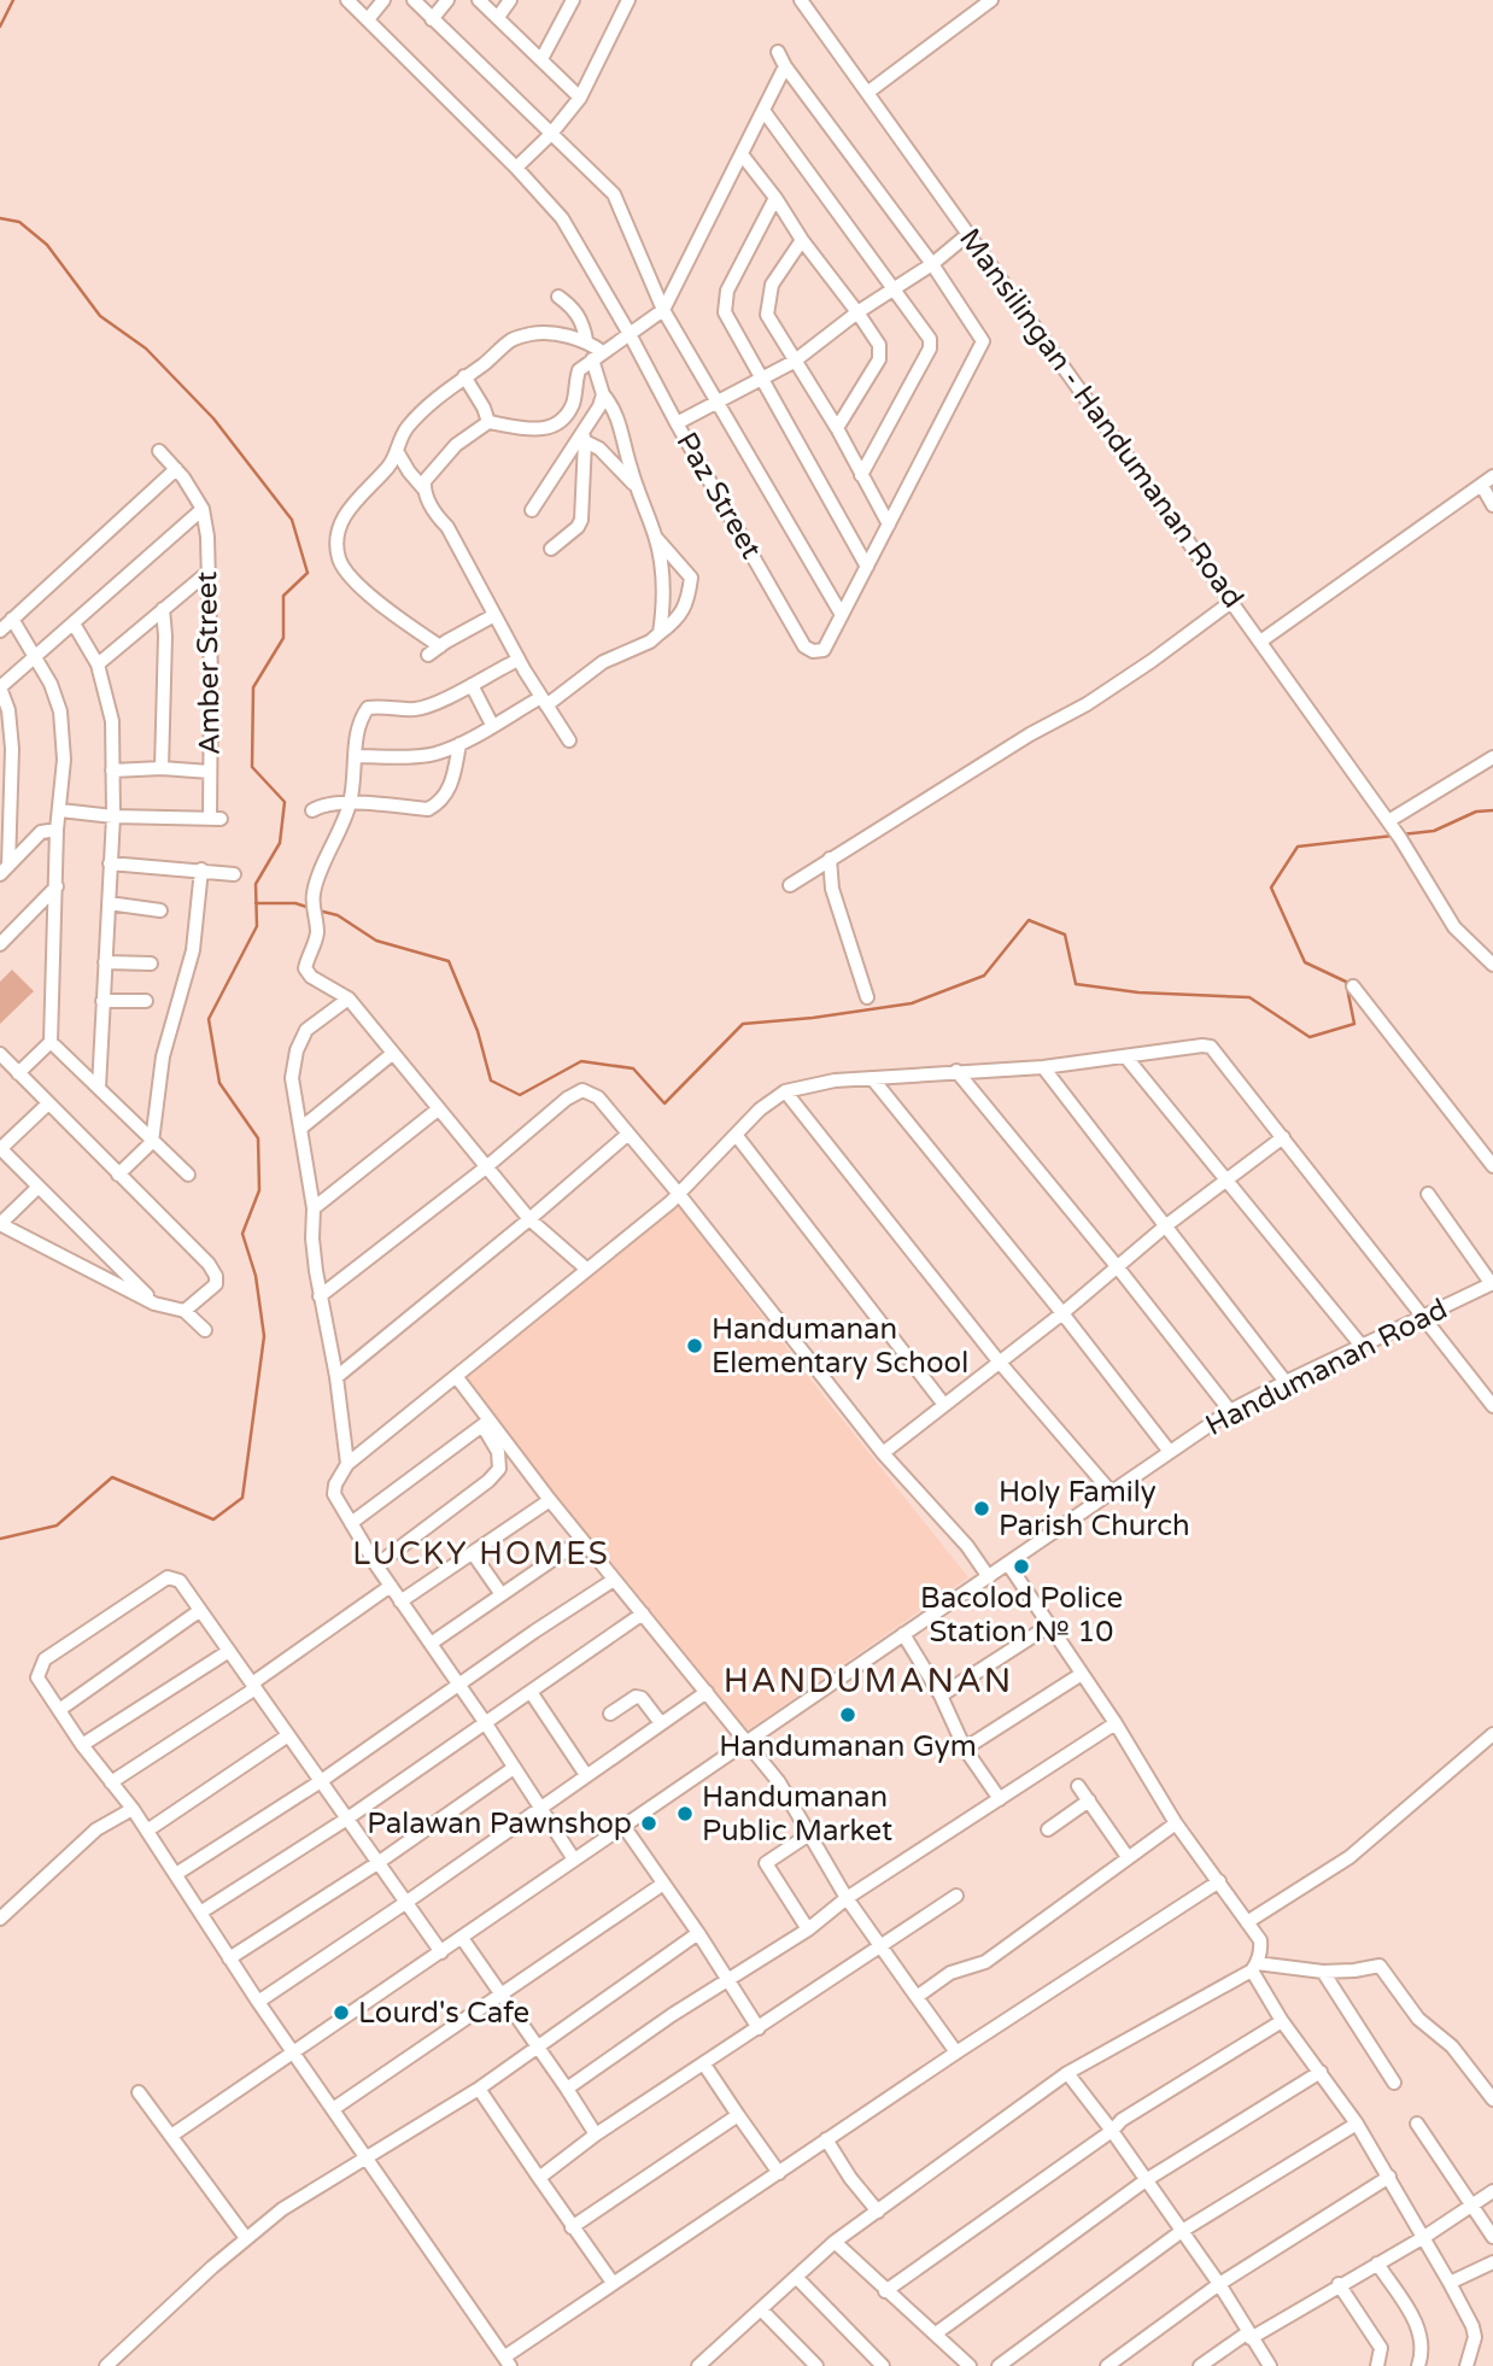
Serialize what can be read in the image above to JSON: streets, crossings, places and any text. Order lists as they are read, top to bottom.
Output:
{
  "streets": {
    "street": [
      "Mansilingan - Handumanan Road",
      "Paz Street",
      "Amber Street",
      "Handumanan Road"
    ]
  },
  "districts": ["LUCKY HOMES", "HANDUMANAN"],
  "places": [
    "Handumanan Elementary School",
    "Holy Family Parish Church",
    "Bacolod Police Station № 10",
    "Handumanan Gym",
    "Handumanan Public Market",
    "Palawan Pawnshop",
    "Lourd's Cafe"
  ]
}
